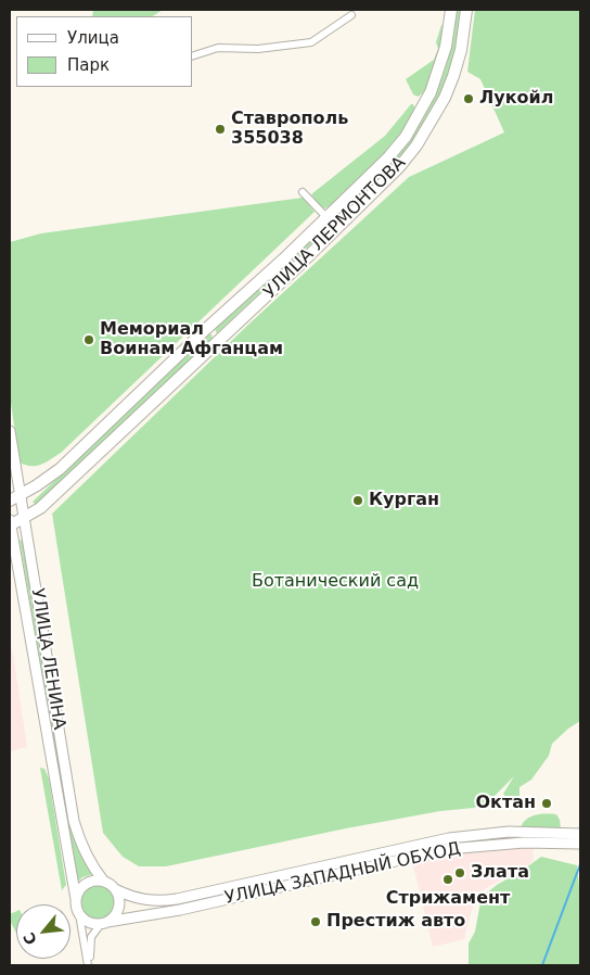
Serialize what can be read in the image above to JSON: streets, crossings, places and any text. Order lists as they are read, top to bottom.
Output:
{
  "streets": {
    "main road": ["УЛИЦА ЛЕРМОНТОВА", "УЛИЦА ЛЕНИНА", "УЛИЦА ЗАПАДНЫЙ ОБХОД"]
  },
  "crossings": [
    ["УЛИЦА ЛЕРМОНТОВА", "УЛИЦА ЛЕНИНА"],
    ["УЛИЦА ЛЕНИНА", "УЛИЦА ЗАПАДНЫЙ ОБХОД"]
  ],
  "parks": ["Ботанический сад"],
  "places": [
    "Лукойл",
    "Ставрополь 355038",
    "Мемориал Воинам Афганцам",
    "Курган",
    "Октан",
    "Злата",
    "Стрижамент",
    "Престиж авто"
  ],
  "legend": ["Улица", "Парк"],
  "north": "bottom left"
}
